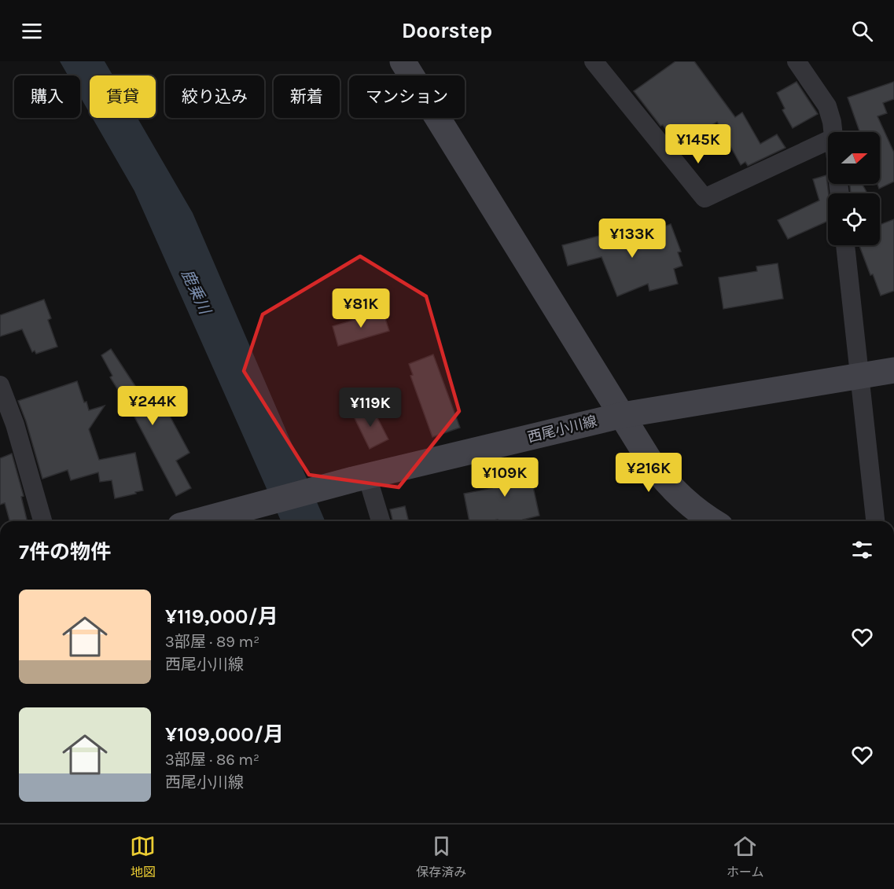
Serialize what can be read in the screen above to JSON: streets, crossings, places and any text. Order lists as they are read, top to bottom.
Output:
{
  "streets": {
    "main road": ["西尾小川線"]
  },
  "water": ["鹿乗川"],
  "north": "right",
  "page": {
    "header": "Doorstep",
    "chip": [
      "購入",
      "賃貸",
      "絞り込み",
      "新着",
      "マンション"
    ],
    "price": [
      "¥145K",
      "¥133K",
      "¥81K",
      "¥244K",
      "¥119K",
      "¥216K",
      "¥109K"
    ],
    "heading": "7件の物件",
    "list": [
      {
        "name": "¥119,000/月",
        "note": "3部屋 · 89 m² · 西尾小川線"
      },
      {
        "name": "¥109,000/月",
        "note": "3部屋 · 86 m² · 西尾小川線"
      }
    ],
    "tabs": ["地図", "保存済み", "ホーム"]
  }
}
